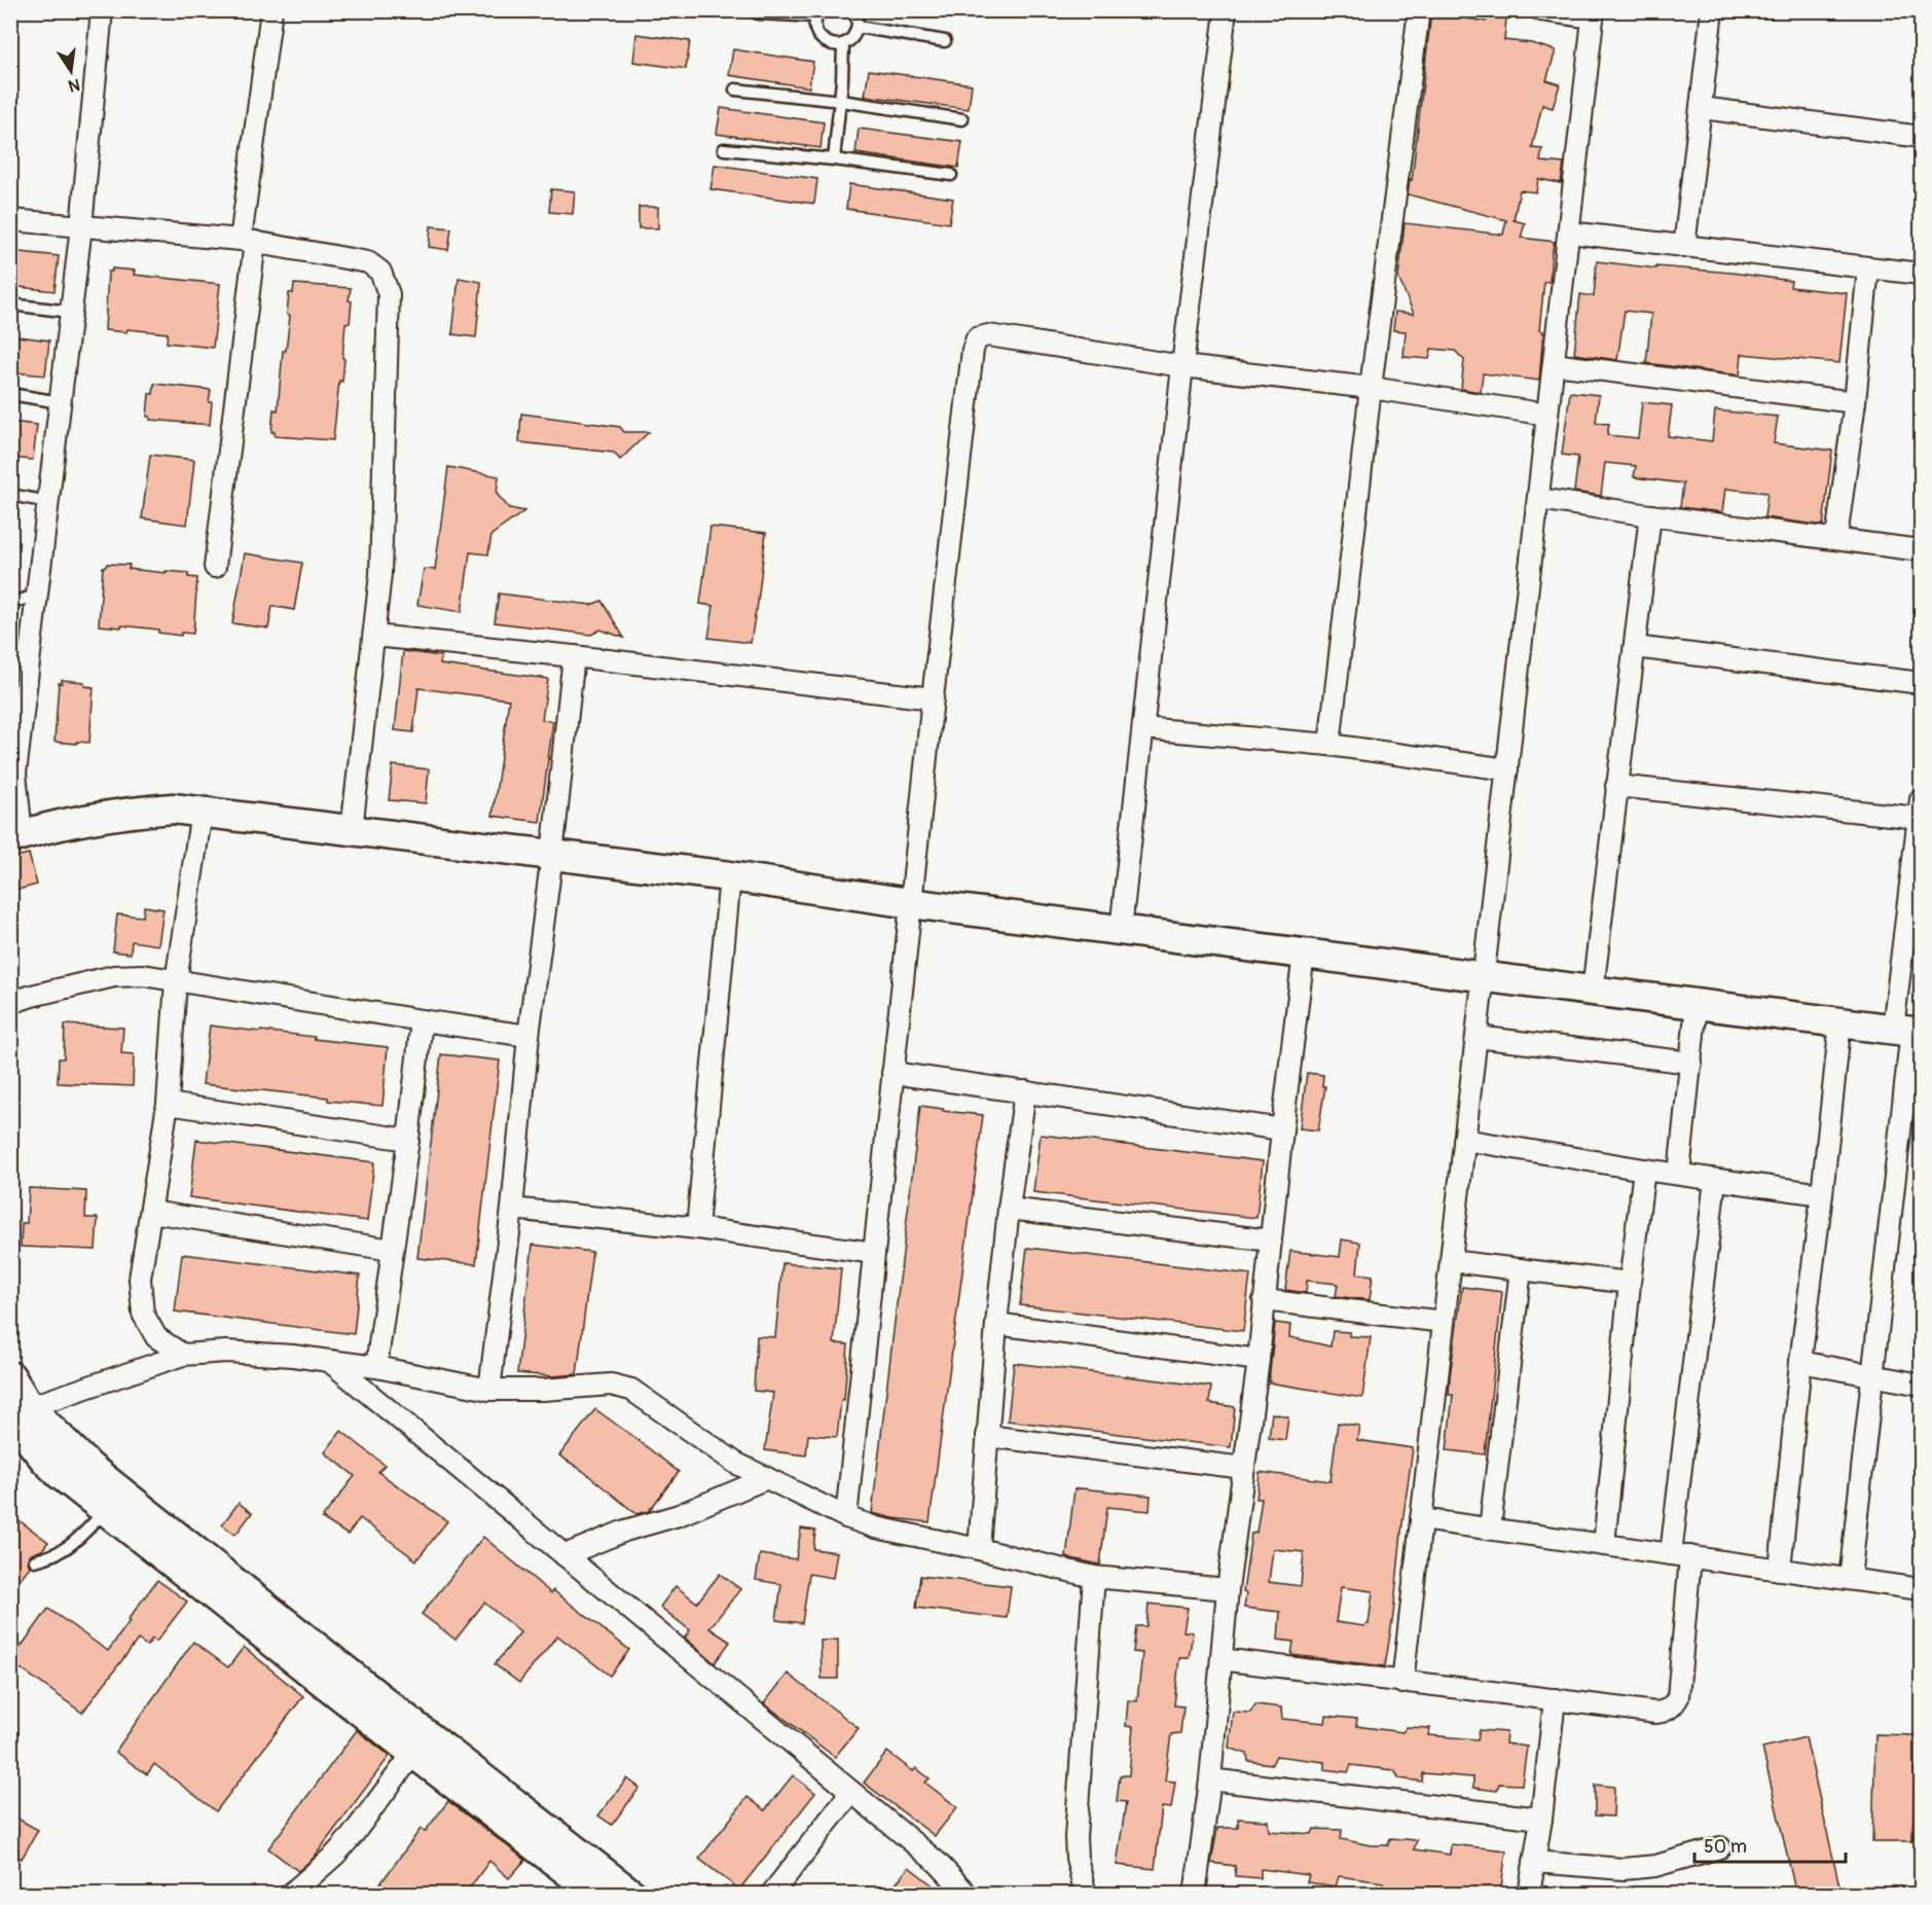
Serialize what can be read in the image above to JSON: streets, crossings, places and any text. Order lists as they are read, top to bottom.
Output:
{
  "scale_bar": "50 m",
  "north": "bottom"
}
